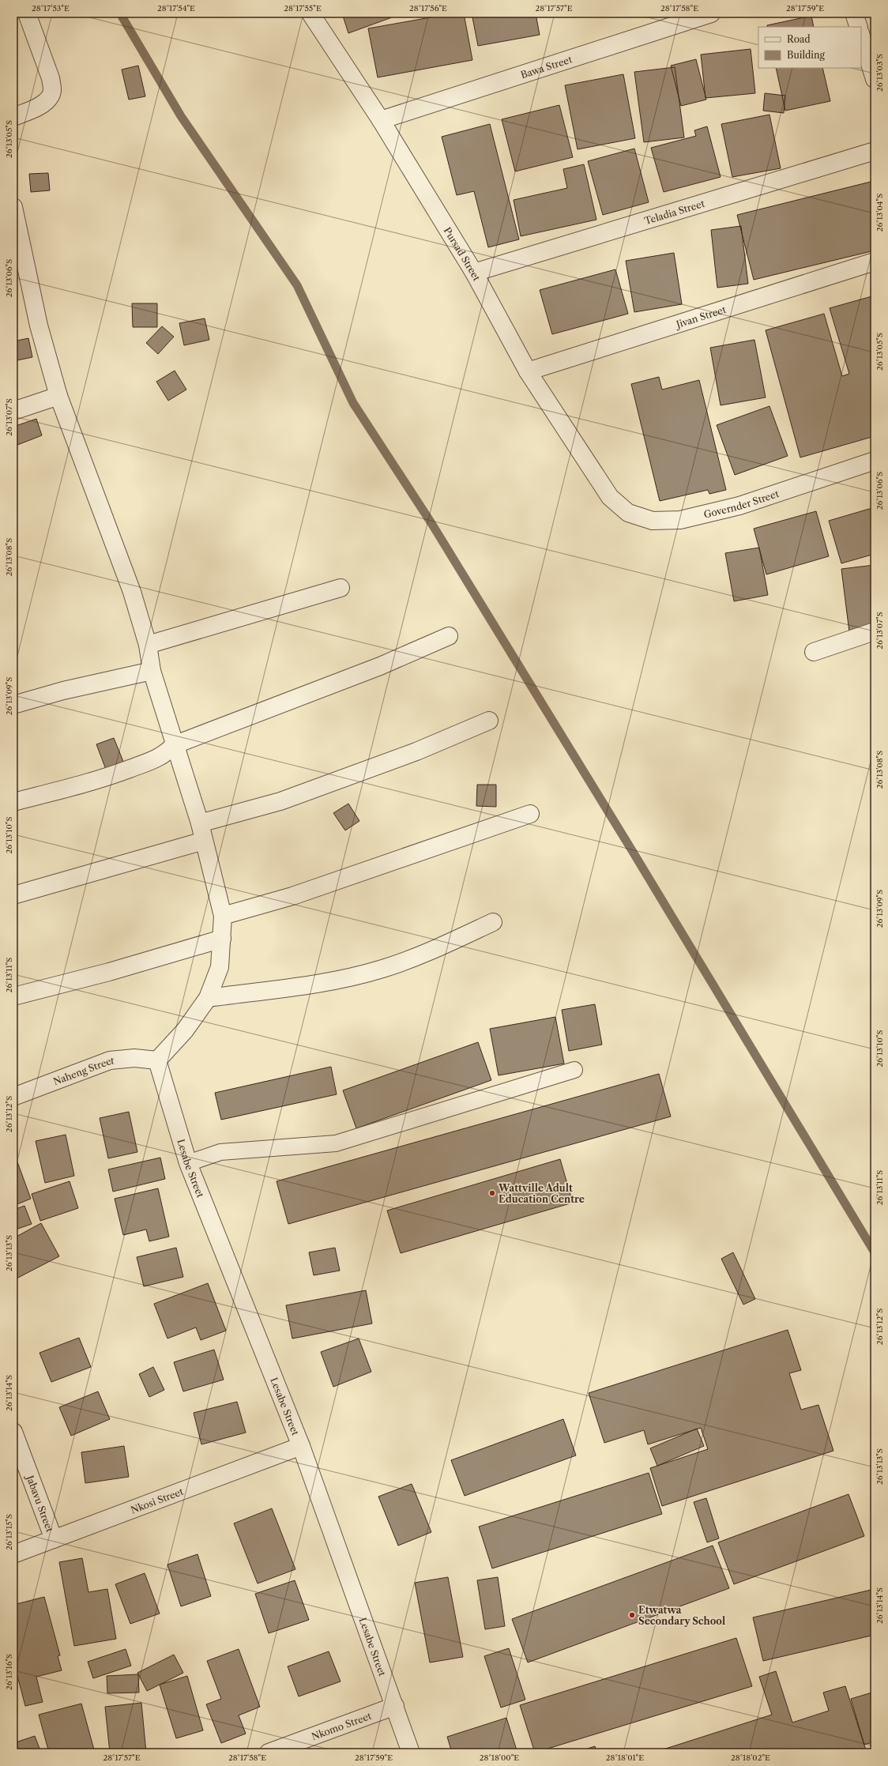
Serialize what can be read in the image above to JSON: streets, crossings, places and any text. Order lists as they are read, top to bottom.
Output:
{
  "streets": {
    "street": [
      "Bawa Street",
      "Teladia Street",
      "Pursad Street",
      "Jivan Street",
      "Governder Street",
      "Naheng Street",
      "Lesabe Street",
      "Nkosi Street",
      "Jabavu Street",
      "Nkomo Street"
    ]
  },
  "crossings": [
    ["Bawa Street", "Pursad Street"],
    ["Teladia Street", "Pursad Street"],
    ["Pursad Street", "Jivan Street"],
    ["Pursad Street", "Governder Street"],
    ["Naheng Street", "Lesabe Street"],
    ["Lesabe Street", "Nkosi Street"],
    ["Lesabe Street", "Nkomo Street"],
    ["Nkosi Street", "Jabavu Street"]
  ],
  "places": ["Wattville Adult Education Centre", "Etwatwa Secondary School"],
  "legend": ["Road", "Building"],
  "coordinates": [
    "28°17'53\"E",
    "28°17'54\"E",
    "28°17'55\"E",
    "28°17'56\"E",
    "28°17'57\"E",
    "28°17'58\"E",
    "28°17'59\"E",
    "26°13'03\"S",
    "26°13'05\"S",
    "26°13'04\"S",
    "26°13'06\"S",
    "26°13'07\"S",
    "26°13'08\"S",
    "26°13'09\"S",
    "26°13'10\"S",
    "26°13'11\"S",
    "26°13'12\"S",
    "26°13'13\"S",
    "26°13'14\"S",
    "26°13'15\"S",
    "26°13'16\"S",
    "28°18'00\"E",
    "28°18'01\"E",
    "28°18'02\"E"
  ]
}
